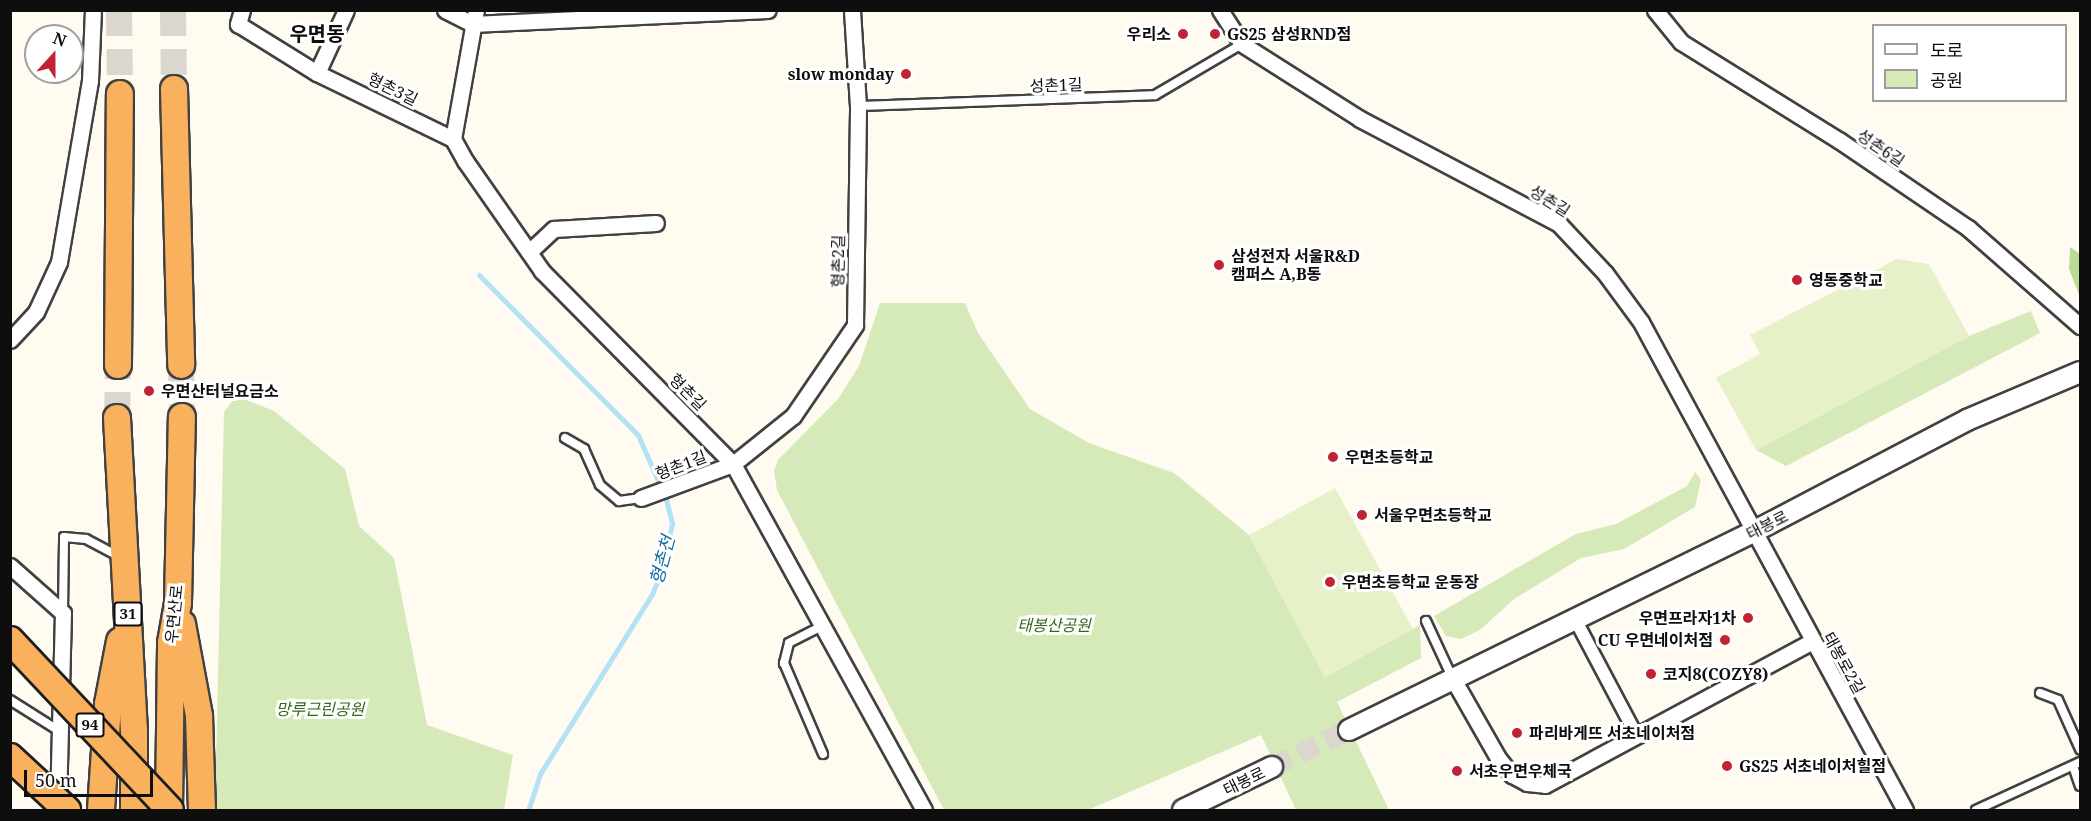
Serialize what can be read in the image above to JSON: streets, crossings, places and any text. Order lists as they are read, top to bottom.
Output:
{
  "streets": {
    "highway": ["31", "우면산로", "94"],
    "street": [
      "형촌3길",
      "성촌6길",
      "성촌길",
      "형촌2길",
      "형촌길",
      "형촌1길",
      "태봉로",
      "태봉로2길"
    ],
    "lane": ["성촌1길"]
  },
  "crossings": [
    ["성촌1길", "성촌길"],
    ["성촌1길", "형촌2길"],
    ["형촌3길", "형촌길"],
    ["성촌길", "태봉로"],
    ["성촌길", "태봉로2길"],
    ["형촌2길", "형촌길"],
    ["형촌2길", "형촌1길"],
    ["형촌길", "형촌1길"],
    ["태봉로", "태봉로2길"],
    ["우면산로", "94"]
  ],
  "districts": ["우면동"],
  "water": ["형촌천"],
  "parks": ["태봉산공원", "망루근린공원"],
  "places": [
    "우리소",
    "GS25 삼성RND점",
    "slow monday",
    "삼성전자 서울R&D 캠퍼스 A,B동",
    "영동중학교",
    "우면산터널요금소",
    "우면초등학교",
    "서울우면초등학교",
    "우면초등학교 운동장",
    "우면프라자1차",
    "CU 우면네이처점",
    "코지8(COZY8)",
    "파리바게뜨 서초네이처점",
    "GS25 서초네이처힐점",
    "서초우면우체국"
  ],
  "legend": ["도로", "공원"],
  "scale_bar": "50 m",
  "north": "top"
}
